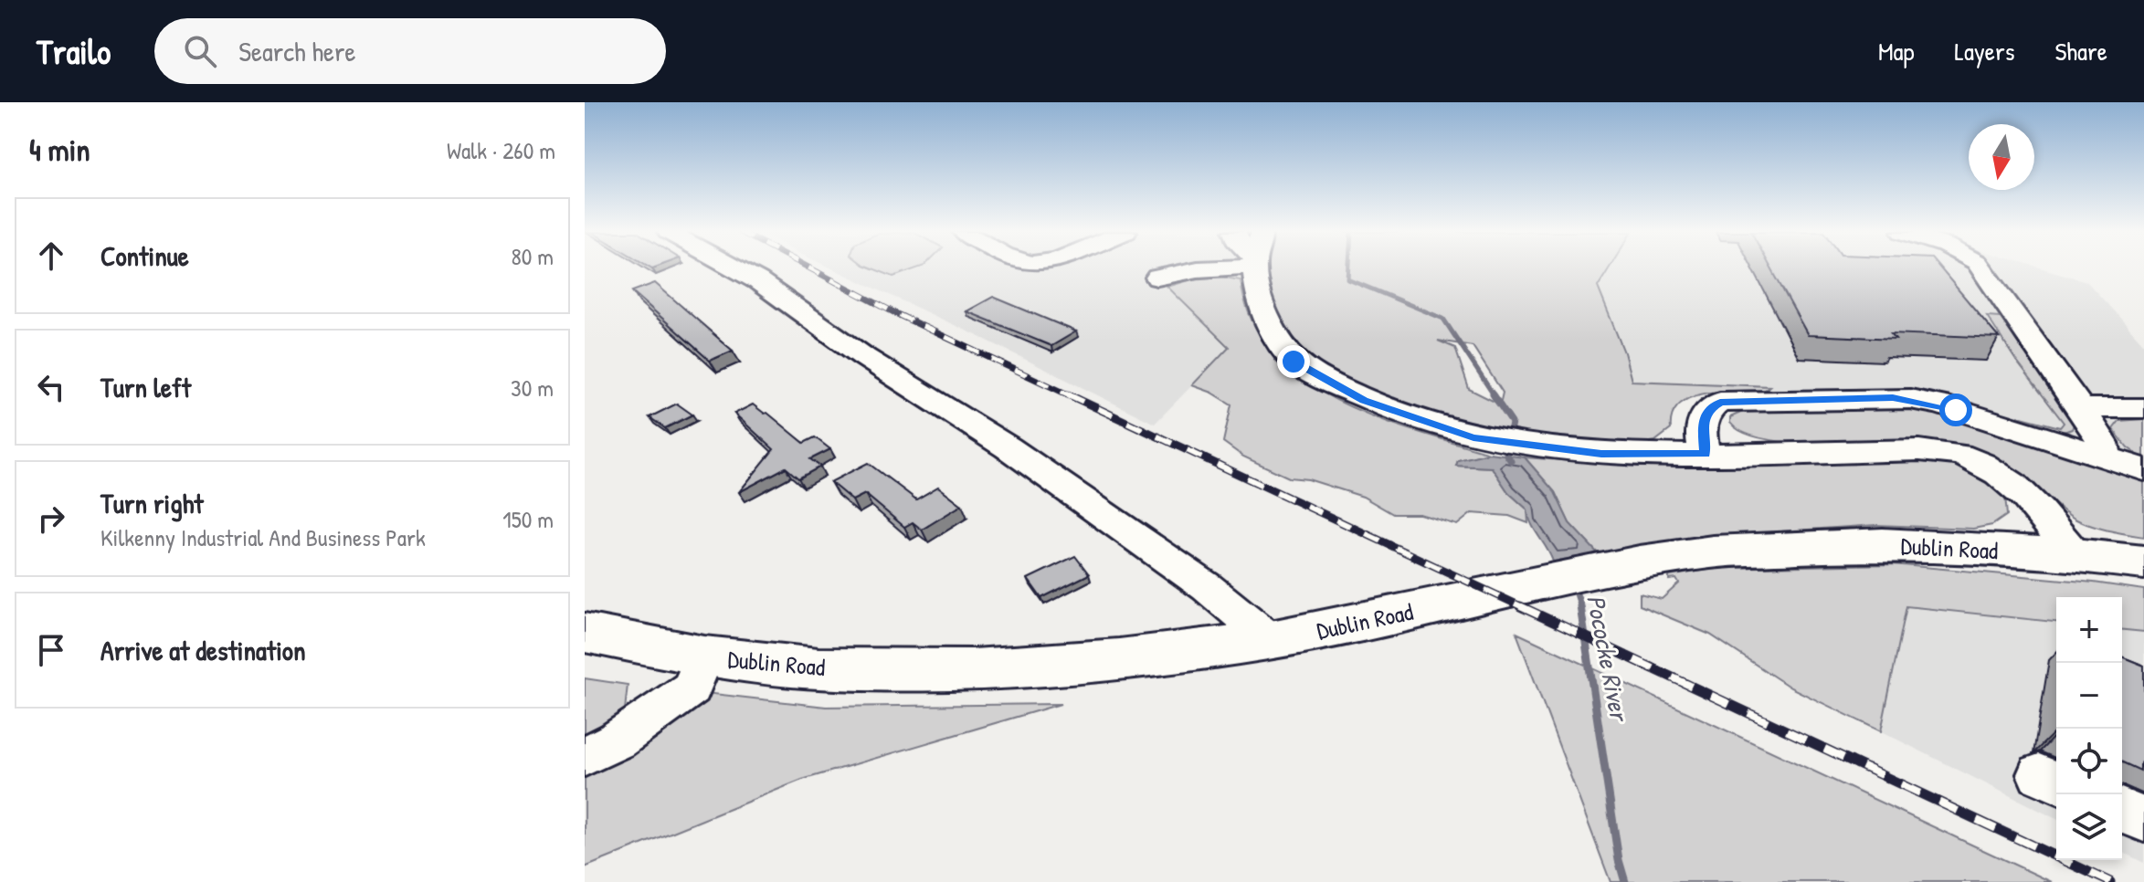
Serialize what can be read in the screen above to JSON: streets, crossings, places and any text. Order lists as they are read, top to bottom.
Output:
{
  "streets": {
    "main road": ["Dublin Road"]
  },
  "water": ["Pococke River"],
  "north": "bottom",
  "page": {
    "header": "Trailo",
    "search": "Search here",
    "nav": ["Map", "Layers", "Share"],
    "heading": ["4 min", "Walk · 260 m"],
    "list": [
      ["Continue", "80 m"],
      ["Turn left", "30 m"],
      ["Turn right", "Kilkenny Industrial And Business Park", "150 m"],
      "Arrive at destination"
    ],
    "map_buttons": ["+", "−"]
  }
}
